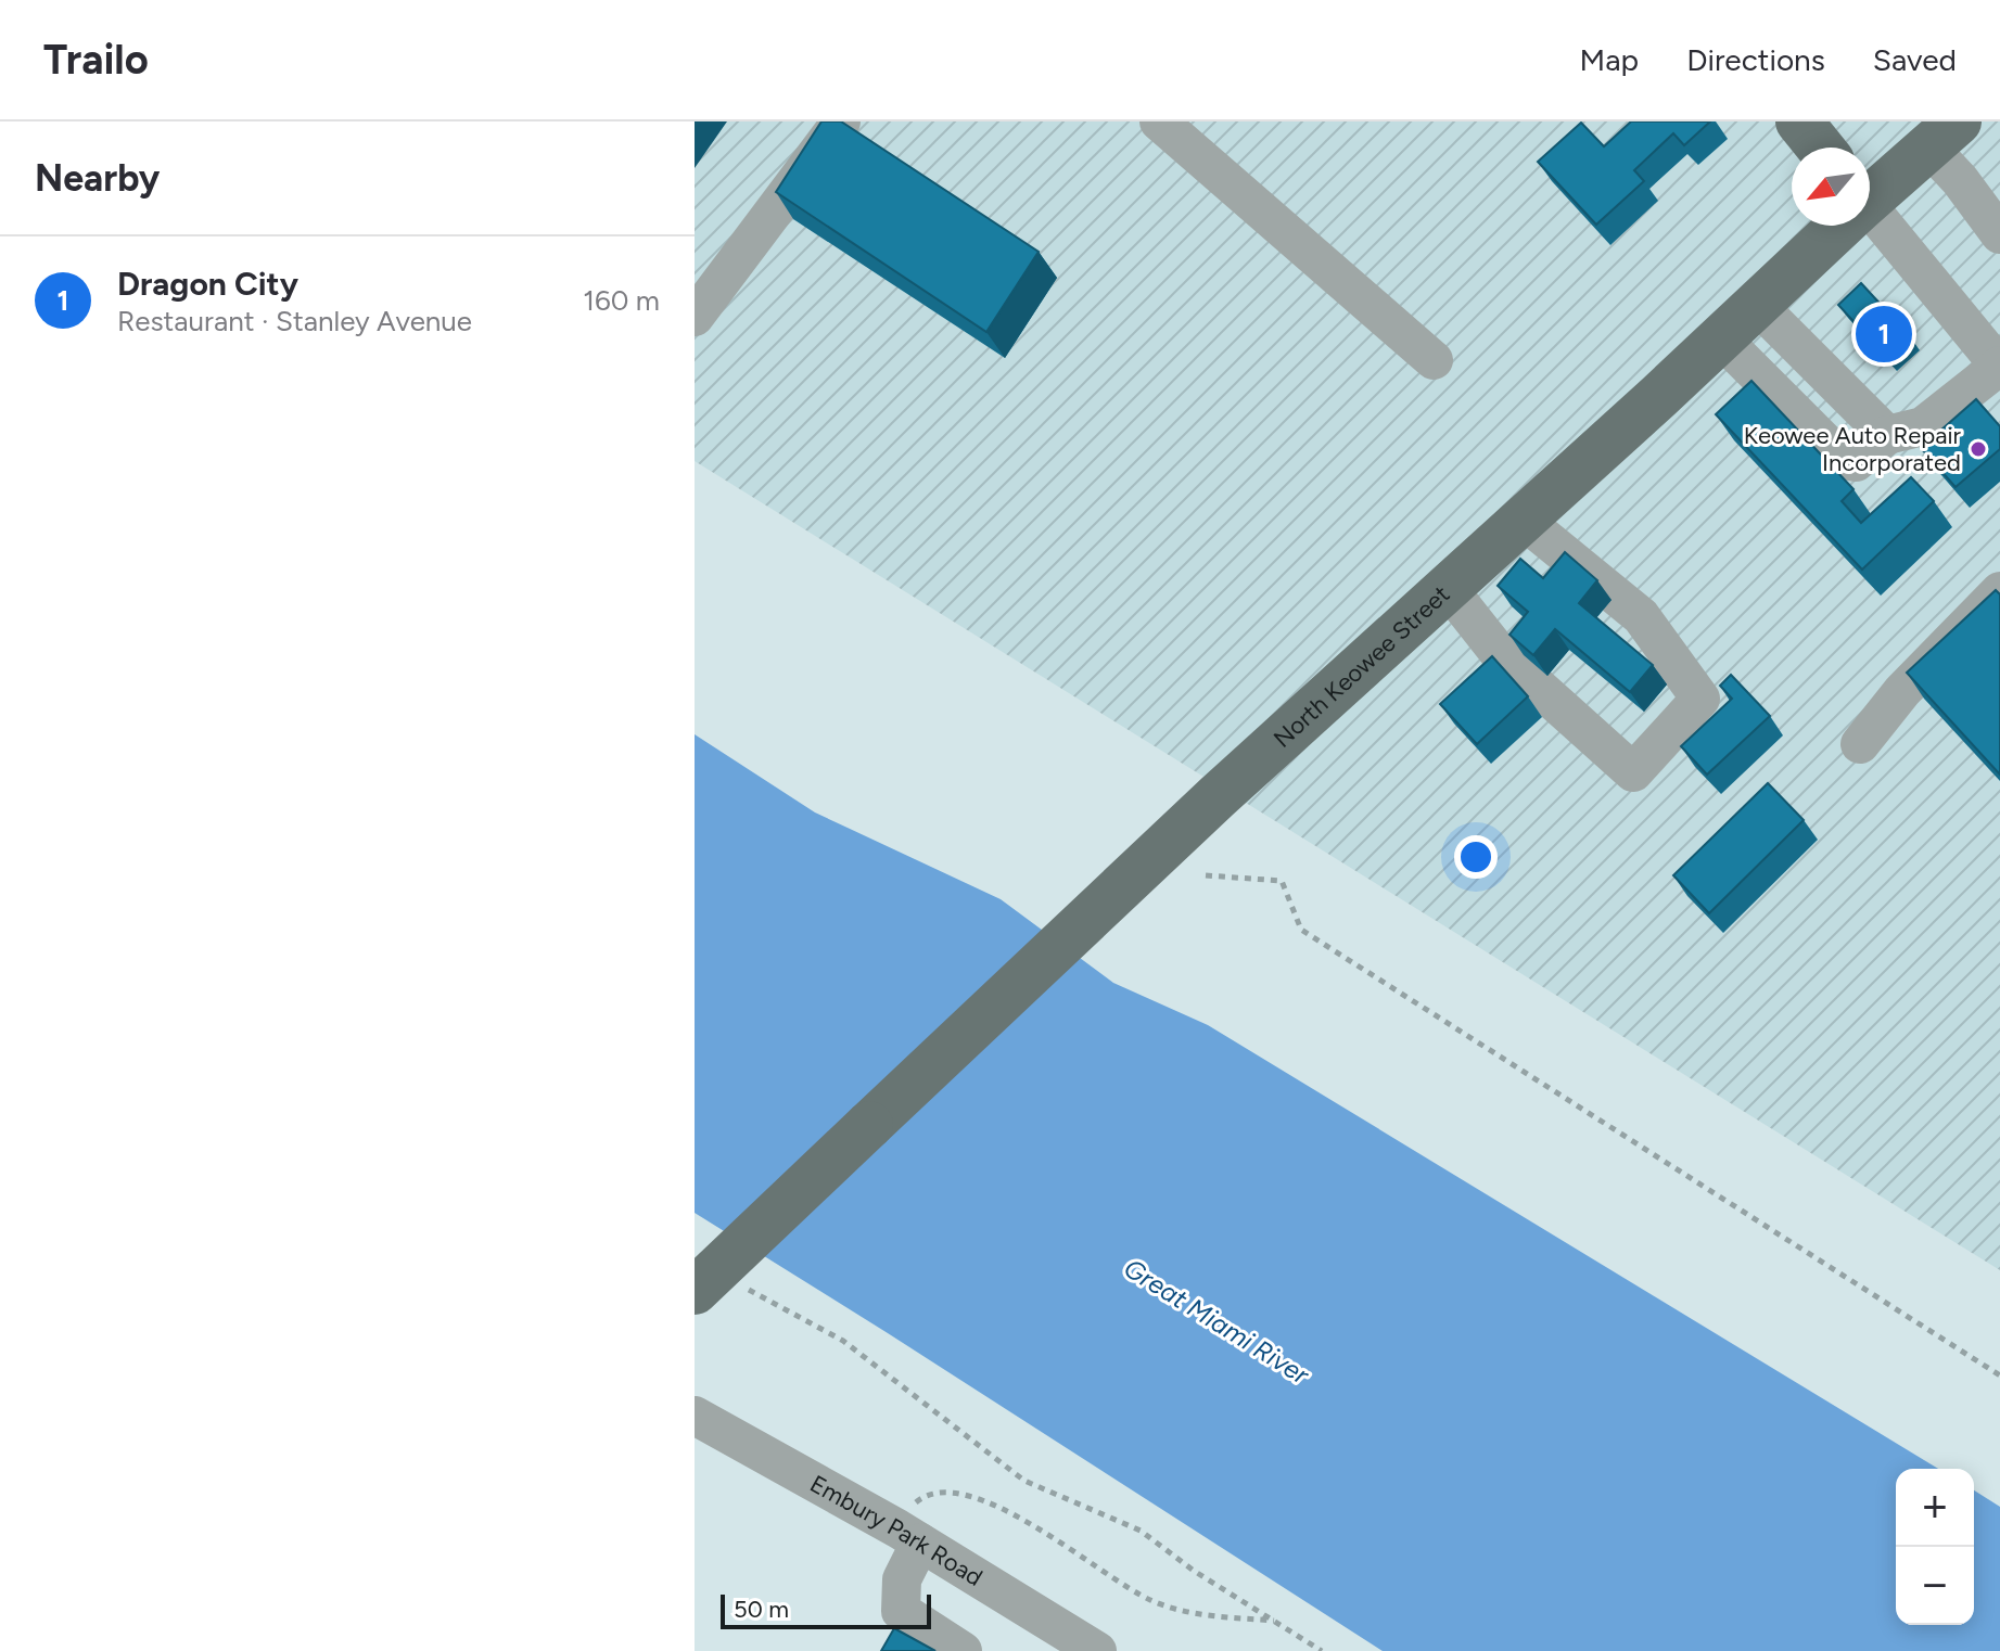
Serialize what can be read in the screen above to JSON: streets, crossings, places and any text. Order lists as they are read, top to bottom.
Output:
{
  "streets": {
    "main road": ["North Keowee Street"],
    "street": ["Embury Park Road"]
  },
  "water": ["Great Miami River"],
  "places": ["Keowee Auto Repair Incorporated"],
  "scale_bar": "50 m",
  "north": "bottom left",
  "page": {
    "header": "Trailo",
    "nav": ["Map", "Directions", "Saved"],
    "heading": "Nearby",
    "list": [
      {
        "mark": "1",
        "name": "Dragon City",
        "note": "Restaurant · Stanley Avenue",
        "value": "160 m"
      }
    ],
    "pins": "1",
    "map_buttons": ["+", "−"],
    "scale": "50 m"
  }
}
